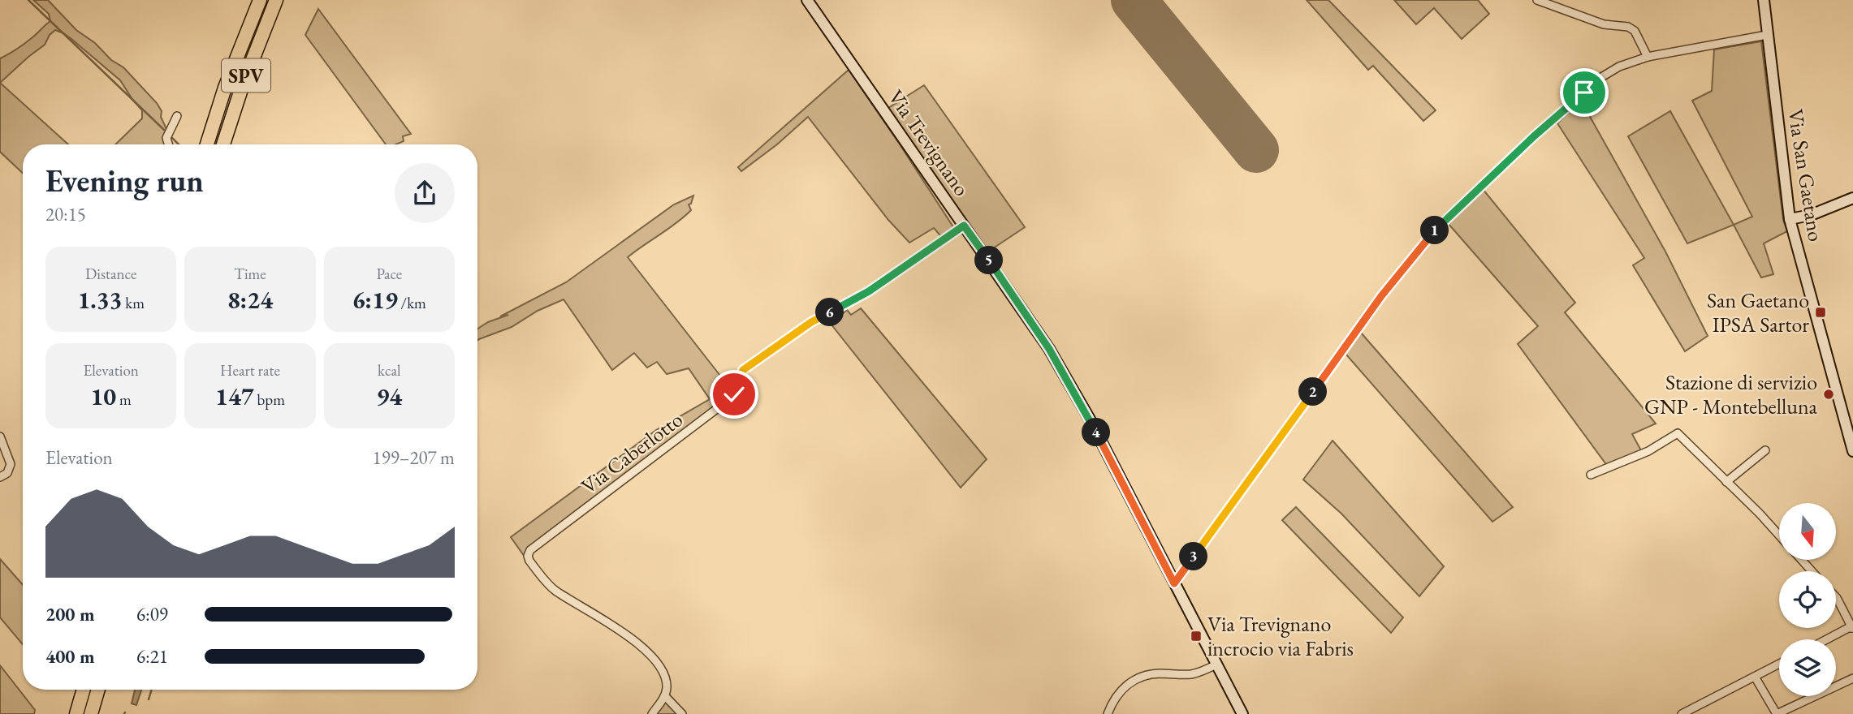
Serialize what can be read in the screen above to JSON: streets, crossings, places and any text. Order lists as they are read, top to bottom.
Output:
{
  "streets": {
    "highway": ["SPV"],
    "main road": ["Via Trevignano", "Via San Gaetano"],
    "street": ["Via Caberlotto"]
  },
  "crossings": [
    ["Via Trevignano", "Via Caberlotto"]
  ],
  "places": {
    "transit": ["San Gaetano IPSA Sartor", "Via Trevignano incrocio via Fabris"],
    "other": ["Stazione di servizio GNP - Montebelluna"]
  },
  "north": "bottom",
  "page": {
    "heading": ["Evening run", "20:15"],
    "pins": [
      "1",
      "5",
      "6",
      "2",
      "4",
      "3"
    ],
    "stats": [
      ["Distance", "1.33 km"],
      ["Time", "8:24"],
      ["Pace", "6:19 /km"],
      ["Elevation", "10 m"],
      ["Heart rate", "147 bpm"],
      ["kcal", "94"]
    ],
    "chart": ["Elevation", "199–207 m"],
    "list": [
      {
        "name": "200 m",
        "note": "6:09"
      },
      {
        "name": "400 m",
        "note": "6:21"
      }
    ]
  }
}
